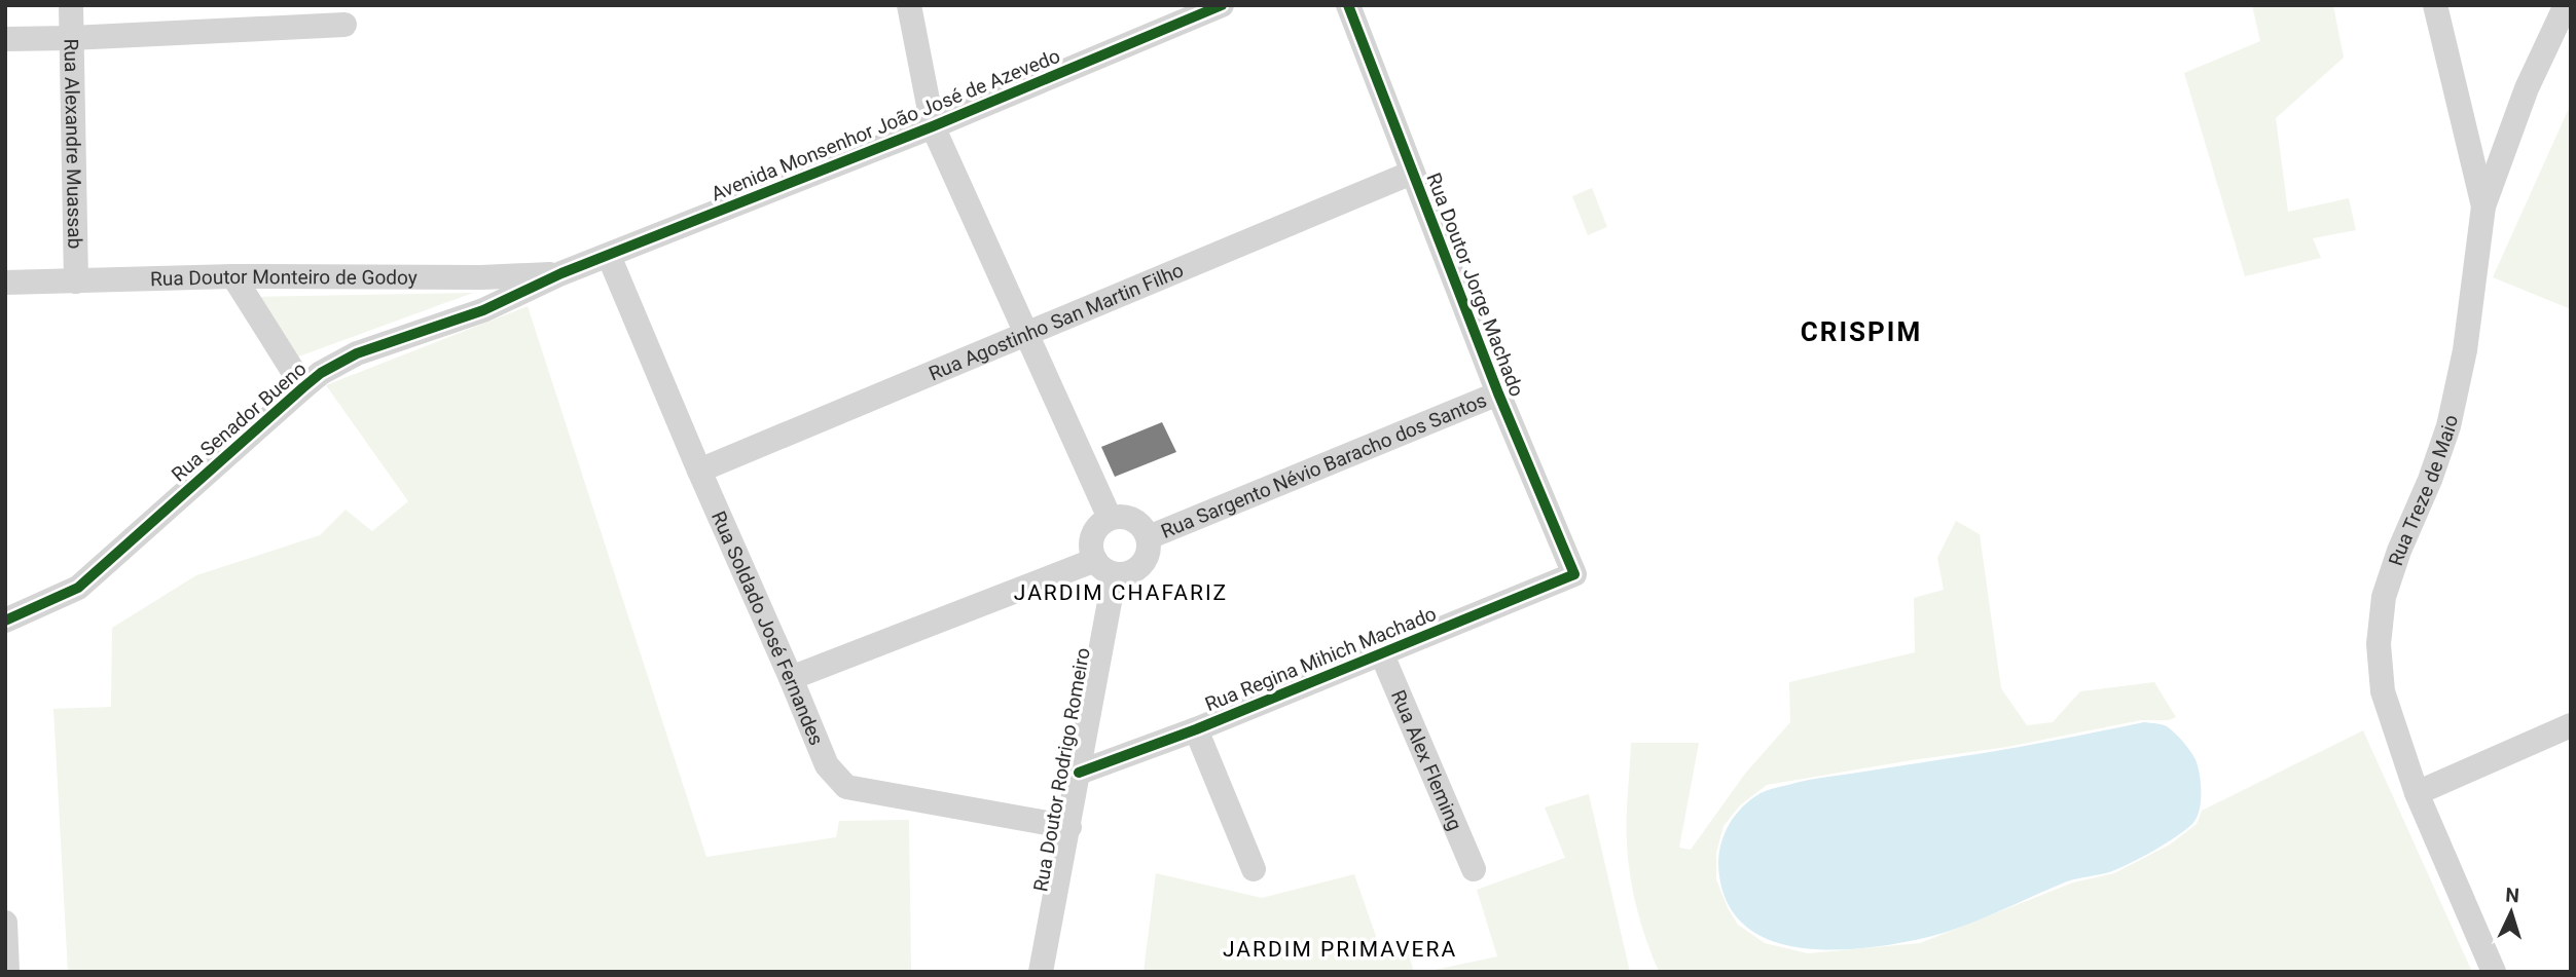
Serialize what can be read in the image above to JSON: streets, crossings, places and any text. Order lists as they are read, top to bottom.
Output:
{
  "streets": {
    "street": [
      "Avenida Monsenhor João José de Azevedo",
      "Rua Alexandre Muassab",
      "Rua Doutor Monteiro de Godoy",
      "Rua Doutor Jorge Machado",
      "Rua Agostinho San Martin Filho",
      "Rua Senador Bueno",
      "Rua Sargento Névio Baracho dos Santos",
      "Rua Treze de Maio",
      "Rua Soldado José Fernandes",
      "Rua Regina Mihich Machado",
      "Rua Alex Fleming",
      "Rua Doutor Rodrigo Romeiro"
    ]
  },
  "crossings": [
    ["Avenida Monsenhor João José de Azevedo", "Rua Doutor Monteiro de Godoy"],
    ["Avenida Monsenhor João José de Azevedo", "Rua Senador Bueno"],
    ["Avenida Monsenhor João José de Azevedo", "Rua Soldado José Fernandes"],
    ["Rua Alexandre Muassab", "Rua Doutor Monteiro de Godoy"],
    ["Rua Doutor Monteiro de Godoy", "Rua Senador Bueno"],
    ["Rua Doutor Jorge Machado", "Rua Agostinho San Martin Filho"],
    ["Rua Doutor Jorge Machado", "Rua Sargento Névio Baracho dos Santos"],
    ["Rua Doutor Jorge Machado", "Rua Regina Mihich Machado"],
    ["Rua Agostinho San Martin Filho", "Rua Soldado José Fernandes"],
    ["Rua Sargento Névio Baracho dos Santos", "Rua Doutor Rodrigo Romeiro"],
    ["Rua Soldado José Fernandes", "Rua Doutor Rodrigo Romeiro"],
    ["Rua Regina Mihich Machado", "Rua Alex Fleming"],
    ["Rua Regina Mihich Machado", "Rua Doutor Rodrigo Romeiro"]
  ],
  "districts": ["CRISPIM", "JARDIM CHAFARIZ", "JARDIM PRIMAVERA"],
  "north": "top"
}
